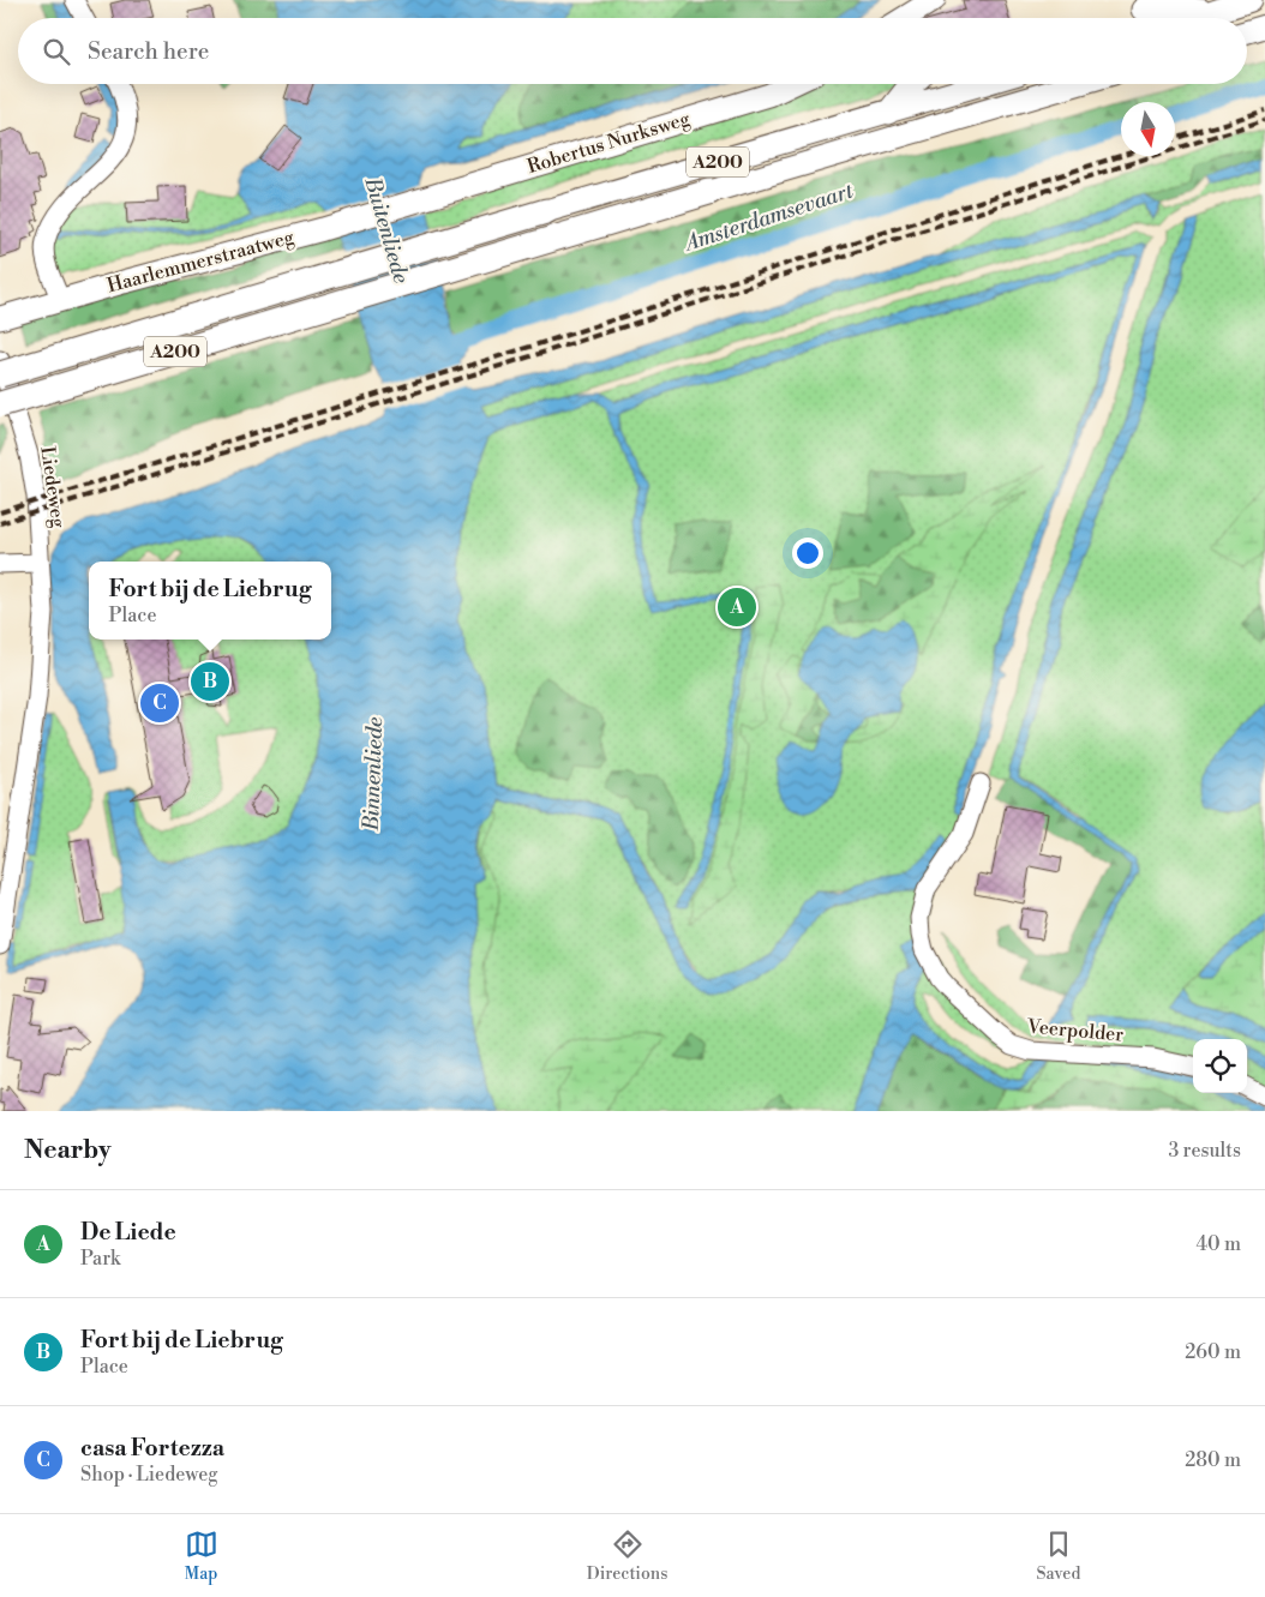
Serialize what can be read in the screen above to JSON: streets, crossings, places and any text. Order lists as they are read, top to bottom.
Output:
{
  "streets": {
    "highway": ["A200"],
    "main road": ["Robertus Nurksweg", "Haarlemmerstraatweg"],
    "street": ["Liedeweg", "Veerpolder"]
  },
  "crossings": [
    ["Robertus Nurksweg", "Haarlemmerstraatweg"]
  ],
  "water": ["Amsterdamsevaart", "Buitenliede", "Binnenliede"],
  "north": "bottom",
  "page": {
    "search": "Search here",
    "popup": ["Fort bij de Liebrug", "Place"],
    "pins": ["A", "B", "C"],
    "heading": ["Nearby", "3 results"],
    "list": [
      {
        "mark": "A",
        "name": "De Liede",
        "note": "Park",
        "value": "40 m"
      },
      {
        "mark": "B",
        "name": "Fort bij de Liebrug",
        "note": "Place",
        "value": "260 m"
      },
      {
        "mark": "C",
        "name": "casa Fortezza",
        "note": "Shop · Liedeweg",
        "value": "280 m"
      }
    ],
    "nav": ["Map", "Directions", "Saved"]
  }
}
